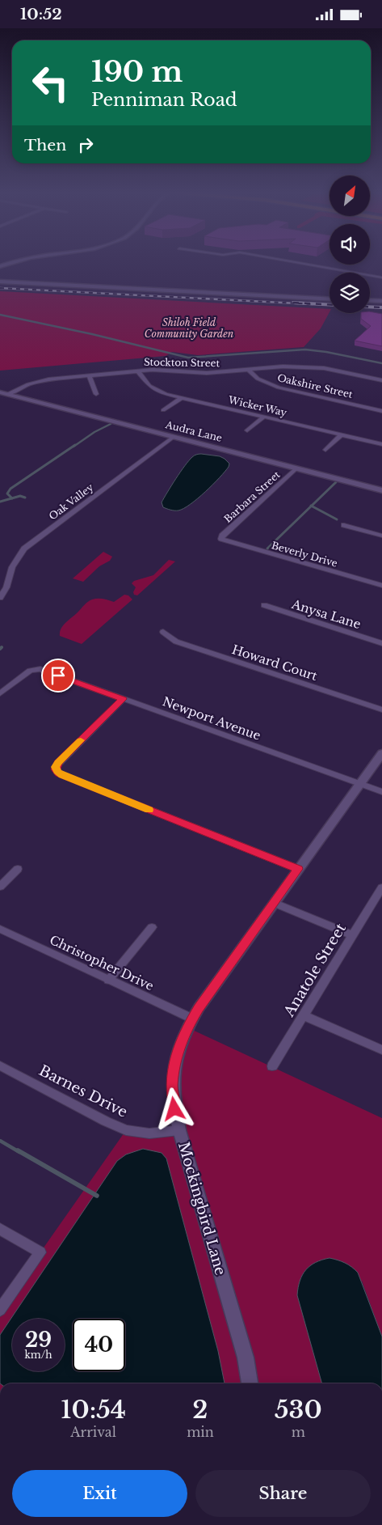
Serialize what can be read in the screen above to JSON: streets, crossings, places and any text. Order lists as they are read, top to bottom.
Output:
{
  "streets": {
    "street": [
      "Stockton Street",
      "Oakshire Street",
      "Wicker Way",
      "Audra Lane",
      "Barbara Street",
      "Oak Valley",
      "Beverly Drive",
      "Anysa Lane",
      "Howard Court",
      "Newport Avenue",
      "Christopher Drive",
      "Anatole Street",
      "Barnes Drive",
      "Mockingbird Lane"
    ]
  },
  "crossings": [
    ["Stockton Street", "Oakshire Street"],
    ["Stockton Street", "Wicker Way"],
    ["Stockton Street", "Audra Lane"],
    ["Audra Lane", "Barbara Street"],
    ["Audra Lane", "Oak Valley"],
    ["Barbara Street", "Beverly Drive"],
    ["Newport Avenue", "Mockingbird Lane"],
    ["Christopher Drive", "Mockingbird Lane"],
    ["Barnes Drive", "Mockingbird Lane"]
  ],
  "parks": ["Shiloh Field Community Garden"],
  "north": "top right",
  "page": {
    "status": "10:52",
    "turn": ["190 m", "Penniman Road"],
    "then": "Then",
    "speed": "29 km/h",
    "limit": "40",
    "eta": [
      "10:54",
      "Arrival",
      "2",
      "min",
      "530",
      "m"
    ],
    "buttons": ["Exit", "Share"]
  }
}
